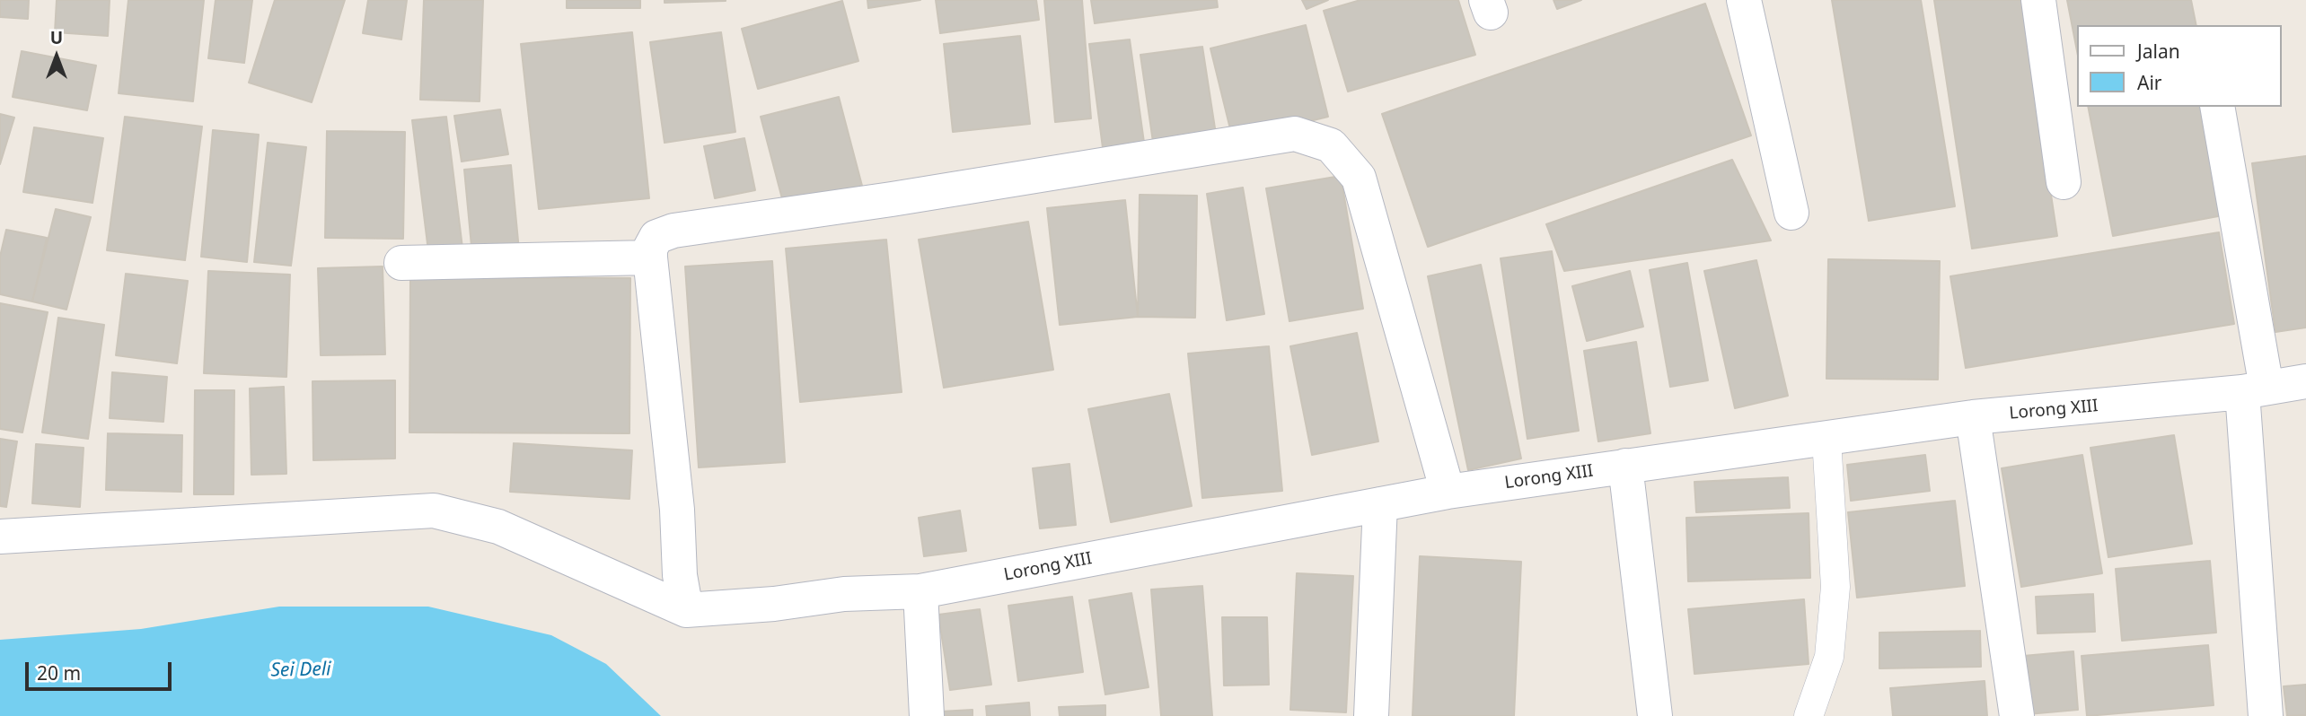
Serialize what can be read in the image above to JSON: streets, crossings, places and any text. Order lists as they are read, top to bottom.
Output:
{
  "streets": {
    "street": ["Lorong XIII"]
  },
  "water": ["Sei Deli"],
  "legend": ["Jalan", "Air"],
  "scale_bar": "20 m",
  "north": "top"
}
